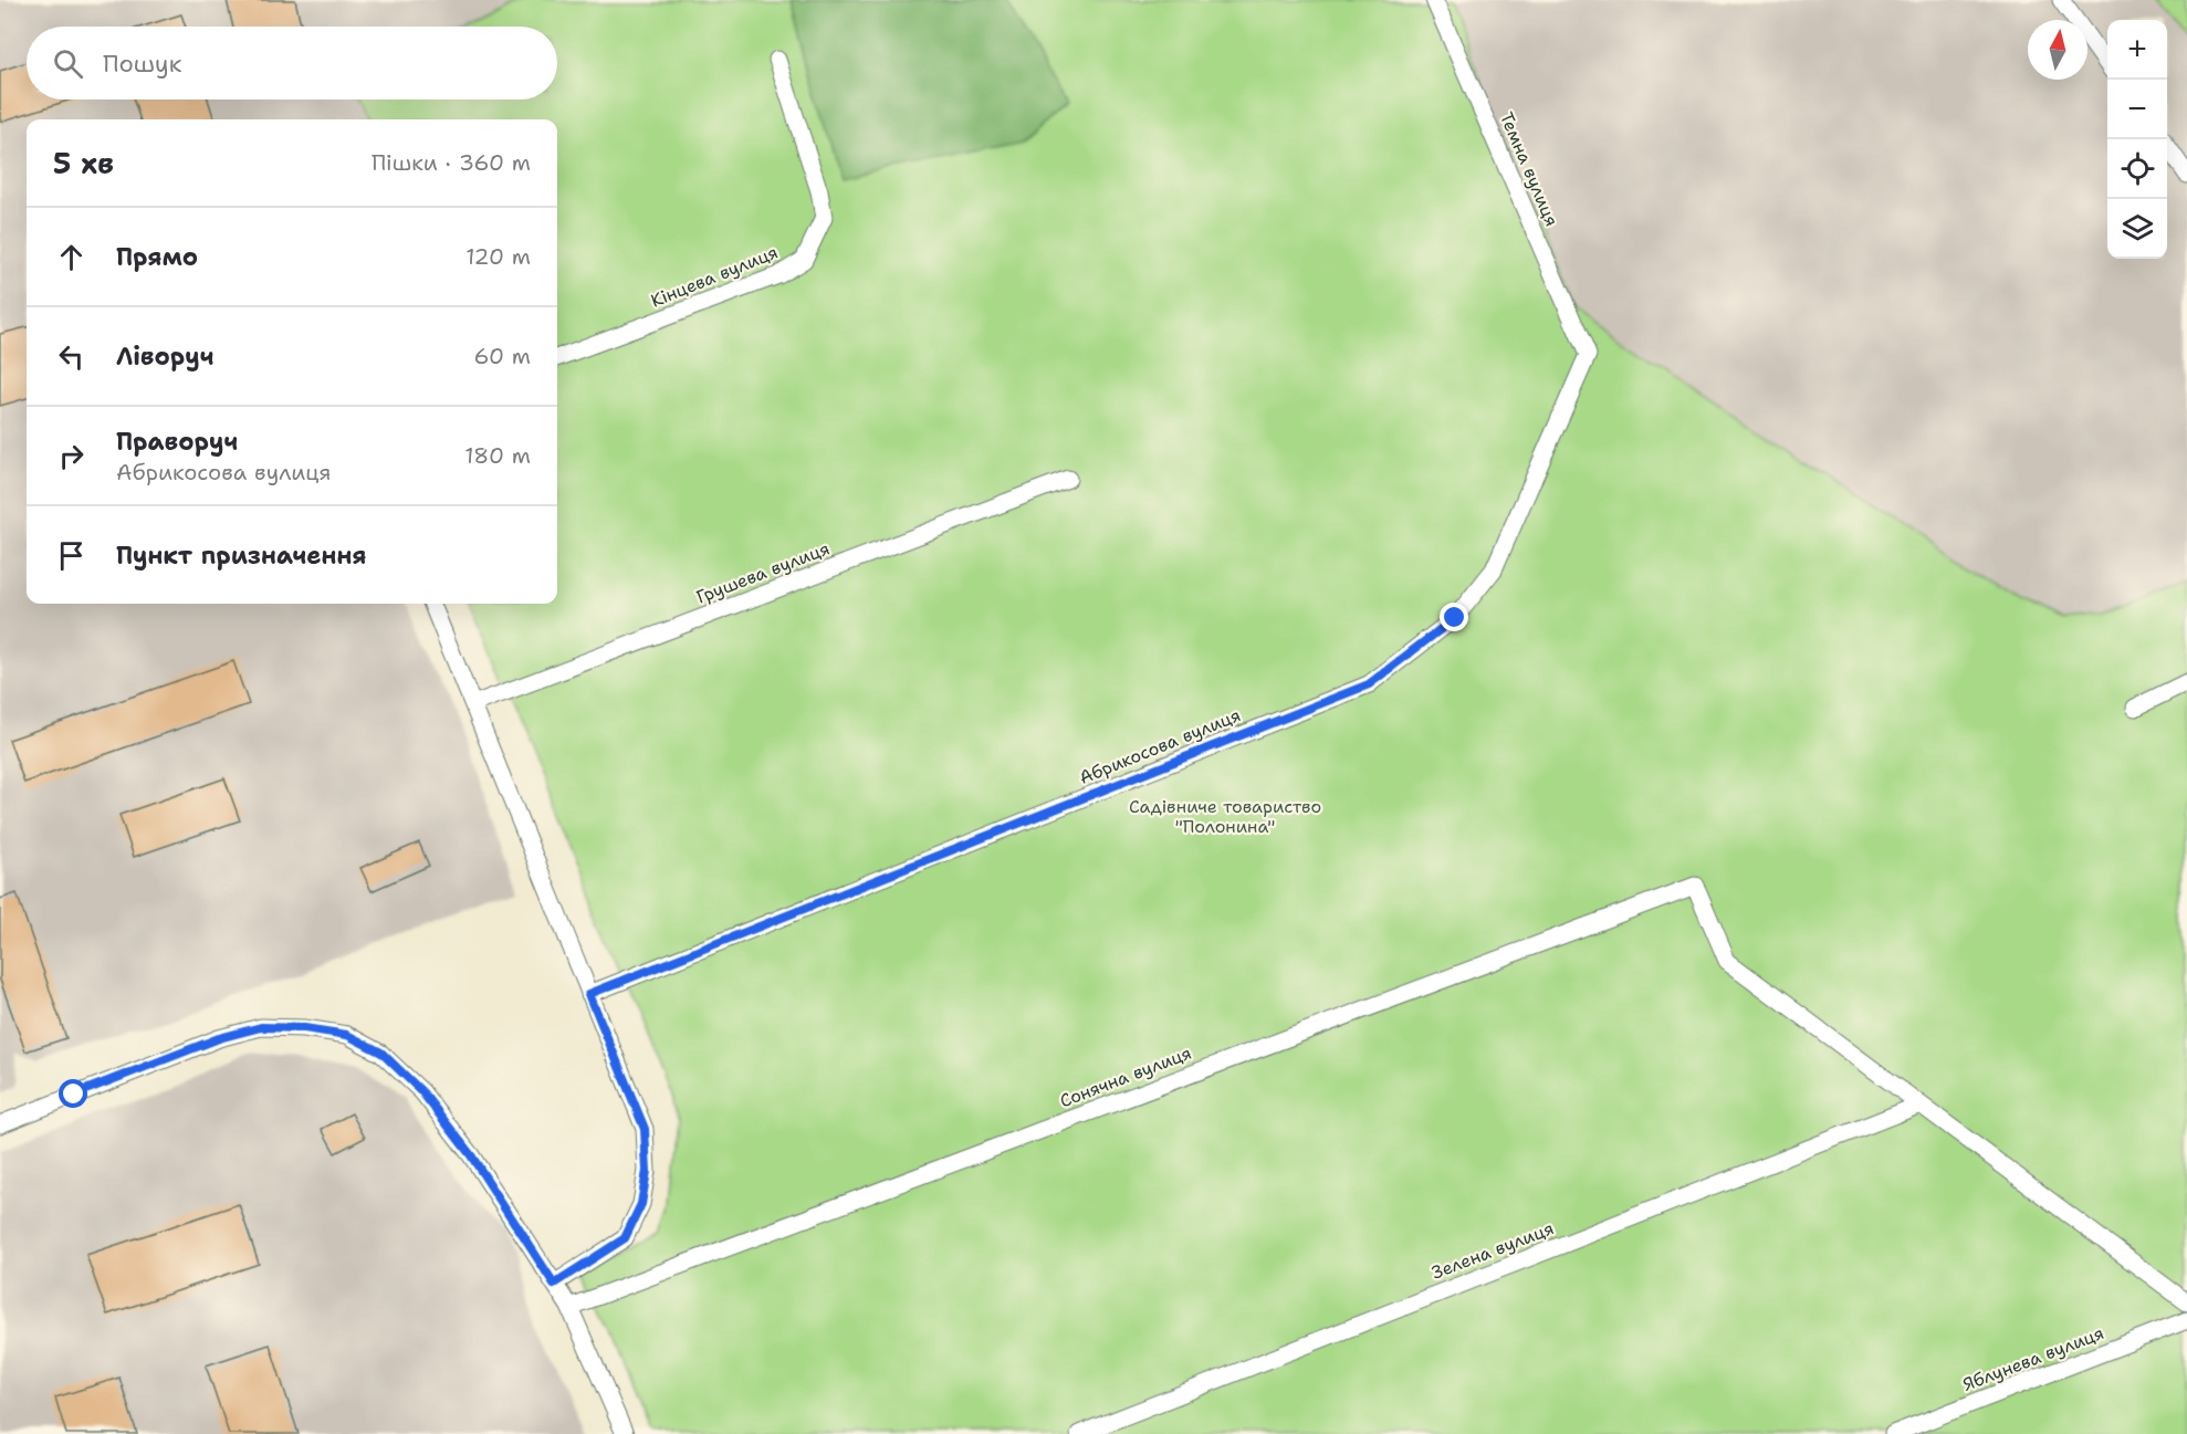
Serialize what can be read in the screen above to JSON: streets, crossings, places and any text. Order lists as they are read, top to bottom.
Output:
{
  "streets": {
    "lane": [
      "Темна вулиця",
      "Кінцева вулиця",
      "Грушева вулиця",
      "Абрикосова вулиця",
      "Сонячна вулиця",
      "Зелена вулиця",
      "Яблунева вулиця"
    ]
  },
  "crossings": [
    ["Темна вулиця", "Абрикосова вулиця"],
    ["Сонячна вулиця", "Зелена вулиця"]
  ],
  "parks": ["Садівниче товариство \"Полонина\""],
  "north": "top",
  "page": {
    "map_buttons": ["+", "−"],
    "search": "Пошук",
    "heading": ["5 хв", "Пішки · 360 m"],
    "list": [
      ["Прямо", "120 m"],
      ["Ліворуч", "60 m"],
      ["Праворуч", "Абрикосова вулиця", "180 m"],
      "Пункт призначення"
    ]
  }
}
